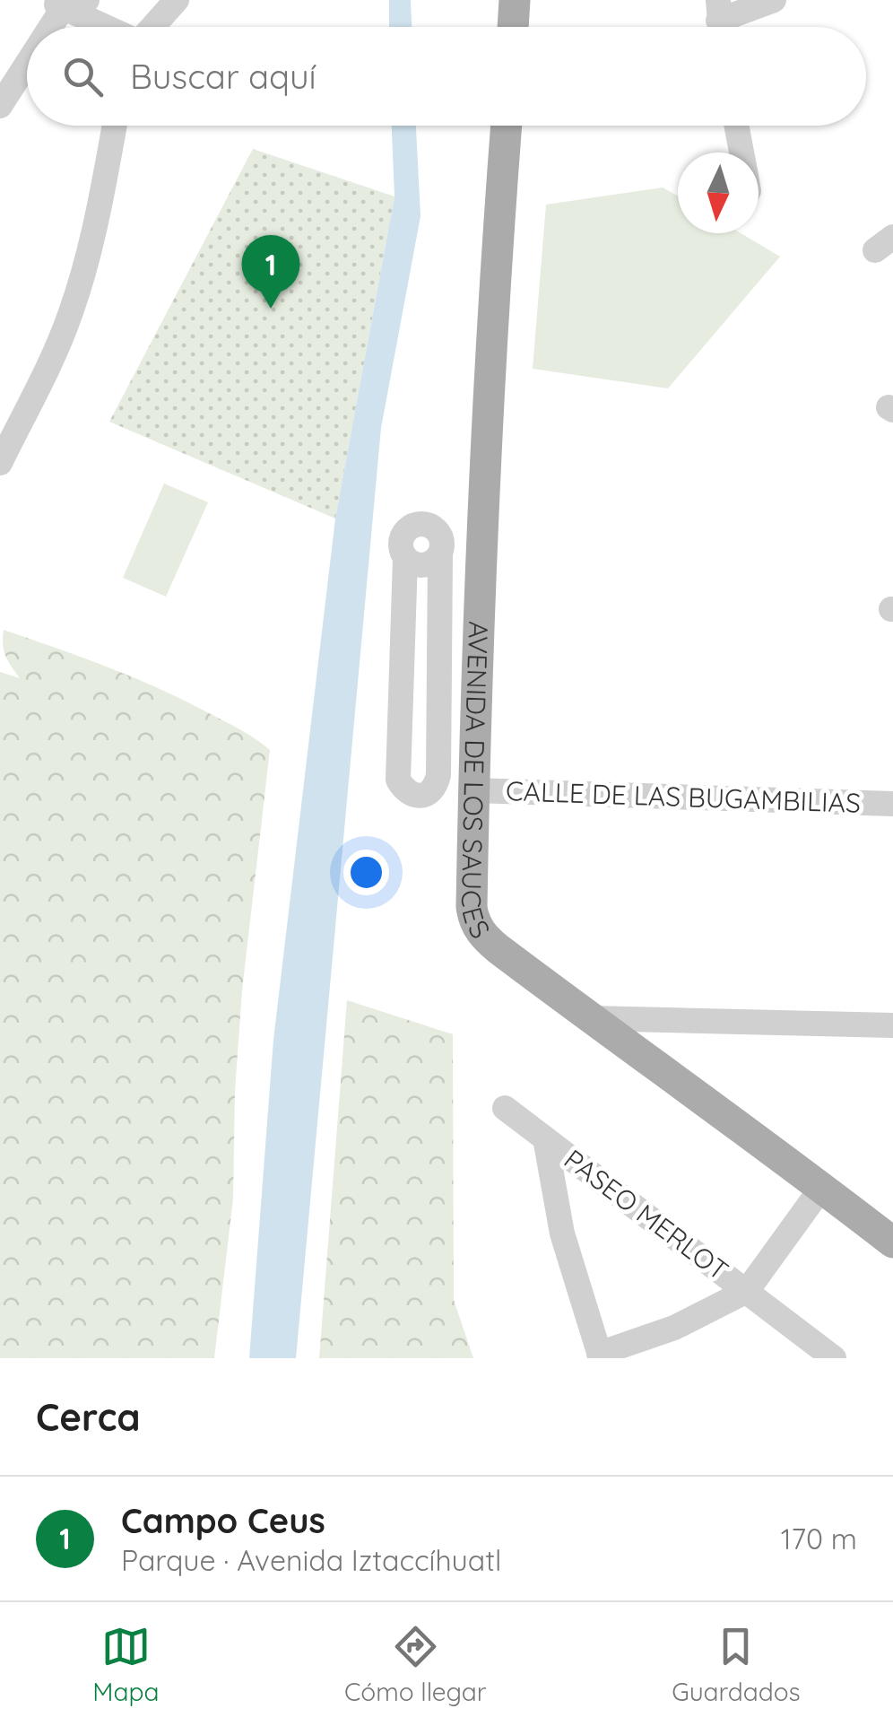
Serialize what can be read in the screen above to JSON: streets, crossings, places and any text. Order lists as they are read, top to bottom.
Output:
{
  "streets": {
    "main road": ["AVENIDA DE LOS SAUCES"],
    "street": ["CALLE DE LAS BUGAMBILIAS", "PASEO MERLOT"]
  },
  "crossings": [
    ["AVENIDA DE LOS SAUCES", "CALLE DE LAS BUGAMBILIAS"],
    ["AVENIDA DE LOS SAUCES", "PASEO MERLOT"]
  ],
  "north": "bottom",
  "page": {
    "search": "Buscar aquí",
    "pins": "1",
    "heading": "Cerca",
    "list": [
      {
        "mark": "1",
        "name": "Campo Ceus",
        "note": "Parque · Avenida Iztaccíhuatl",
        "value": "170 m"
      }
    ],
    "nav": ["Mapa", "Cómo llegar", "Guardados"]
  }
}
